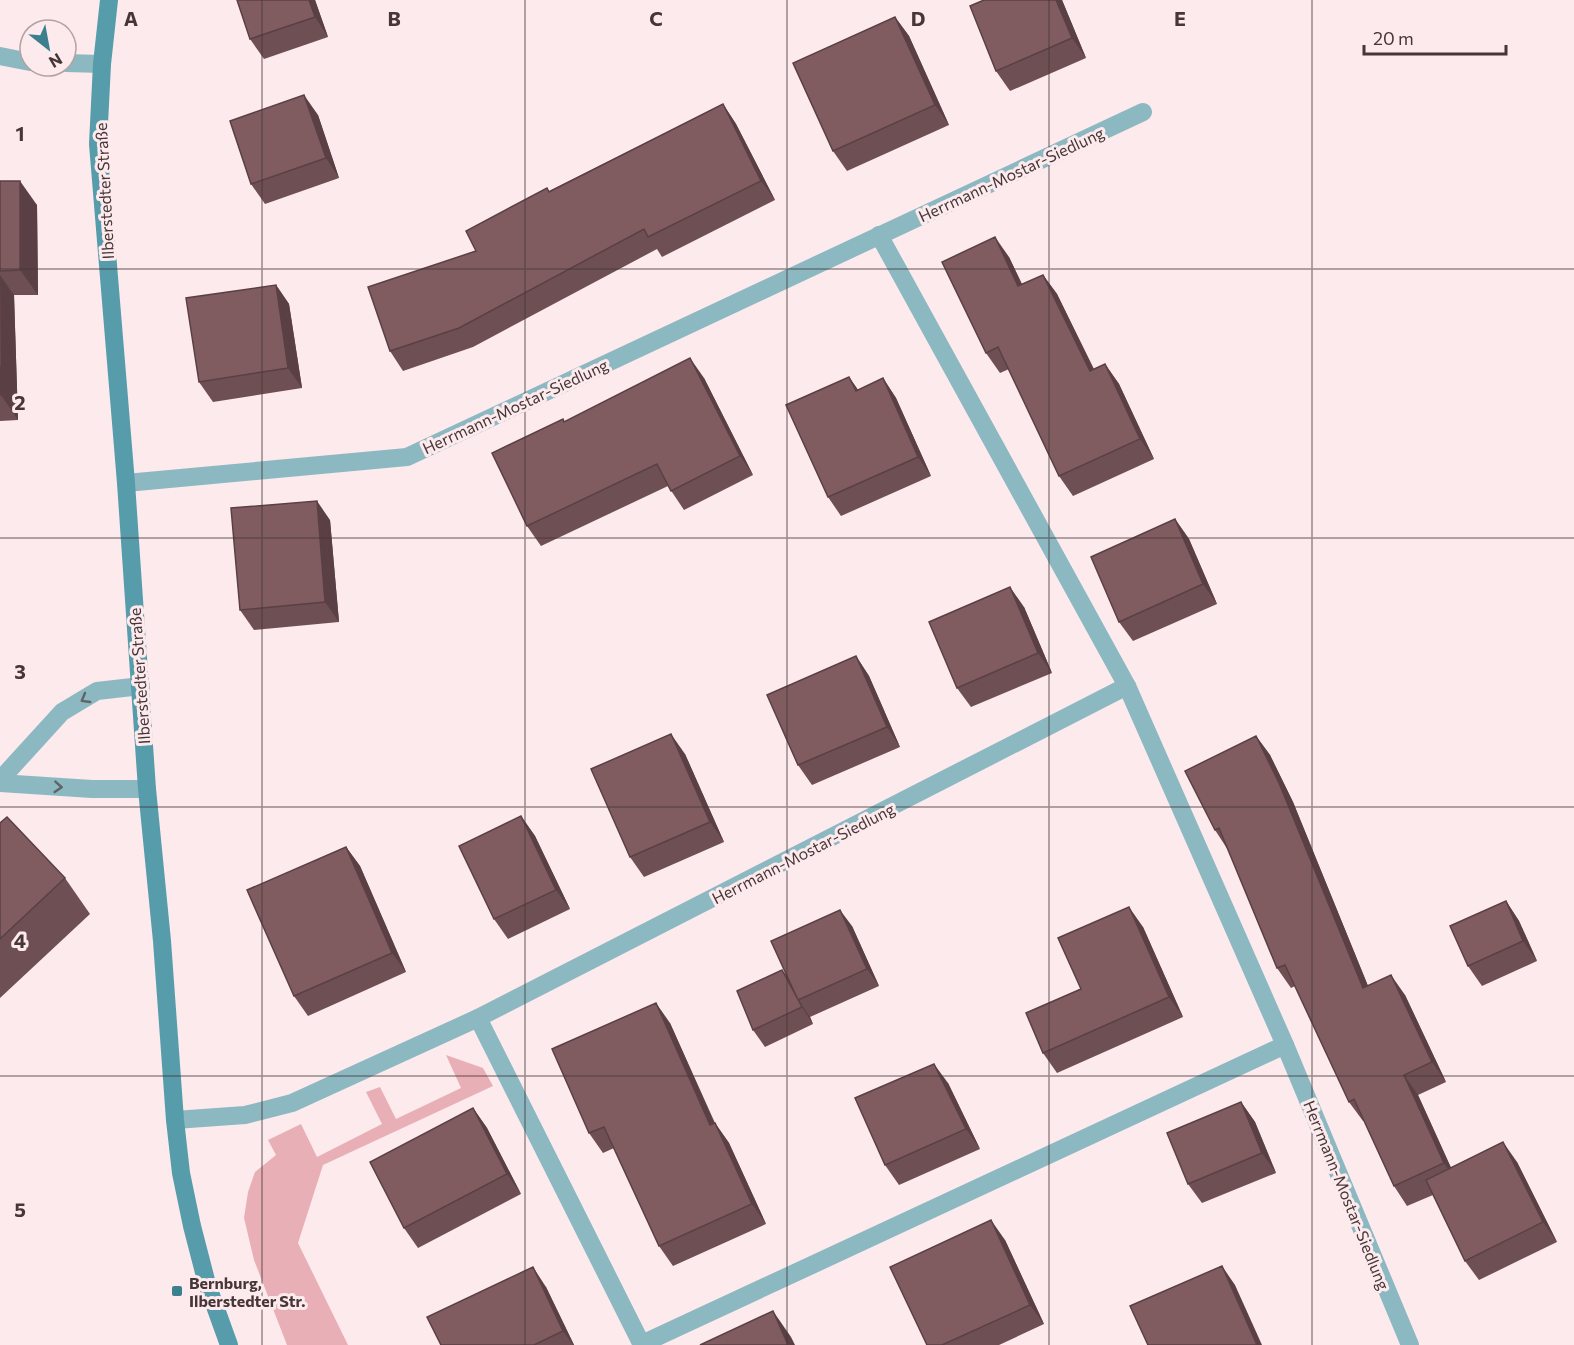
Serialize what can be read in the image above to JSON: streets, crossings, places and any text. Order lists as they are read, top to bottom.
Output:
{
  "streets": {
    "street": ["Herrmann-Mostar-Siedlung", "Ilberstedter Straße"]
  },
  "crossings": [
    ["Herrmann-Mostar-Siedlung", "Ilberstedter Straße"]
  ],
  "places": {
    "transit": ["Bernburg, Ilberstedter Str."]
  },
  "scale_bar": "20 m",
  "north": "bottom right",
  "grid": {
    "columns": [
      "A",
      "B",
      "C",
      "D",
      "E"
    ],
    "rows": [
      "1",
      "2",
      "3",
      "4",
      "5"
    ]
  }
}
